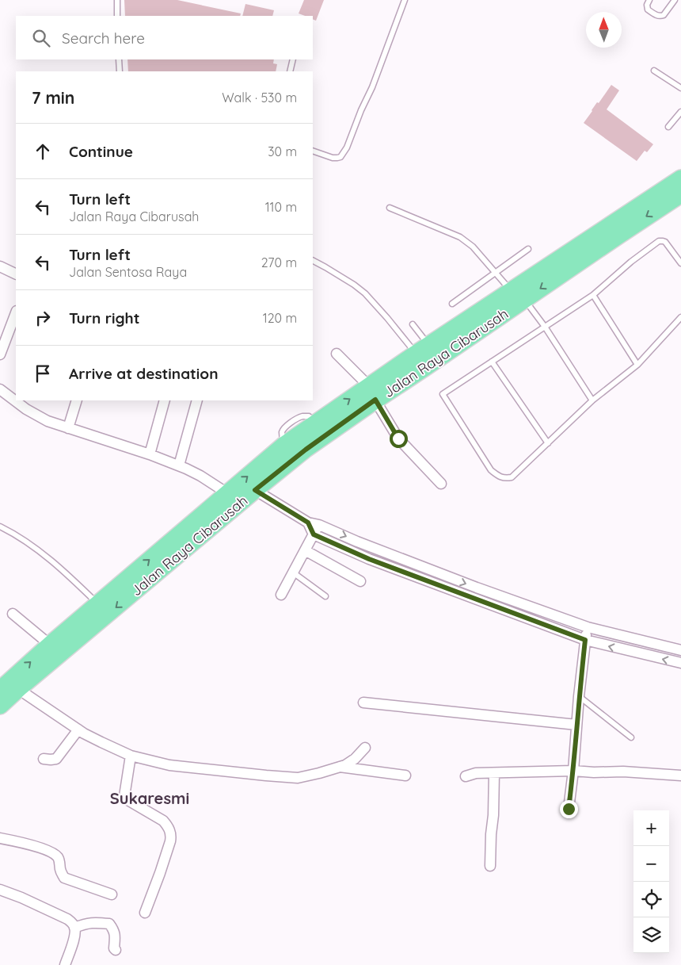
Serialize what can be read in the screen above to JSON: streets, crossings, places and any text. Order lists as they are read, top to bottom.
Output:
{
  "streets": {
    "main road": ["Jalan Raya Cibarusah"]
  },
  "districts": ["Sukaresmi"],
  "north": "top",
  "page": {
    "search": "Search here",
    "heading": ["7 min", "Walk · 530 m"],
    "list": [
      ["Continue", "30 m"],
      ["Turn left", "Jalan Raya Cibarusah", "110 m"],
      ["Turn left", "Jalan Sentosa Raya", "270 m"],
      ["Turn right", "120 m"],
      "Arrive at destination"
    ],
    "map_buttons": ["+", "−"]
  }
}
